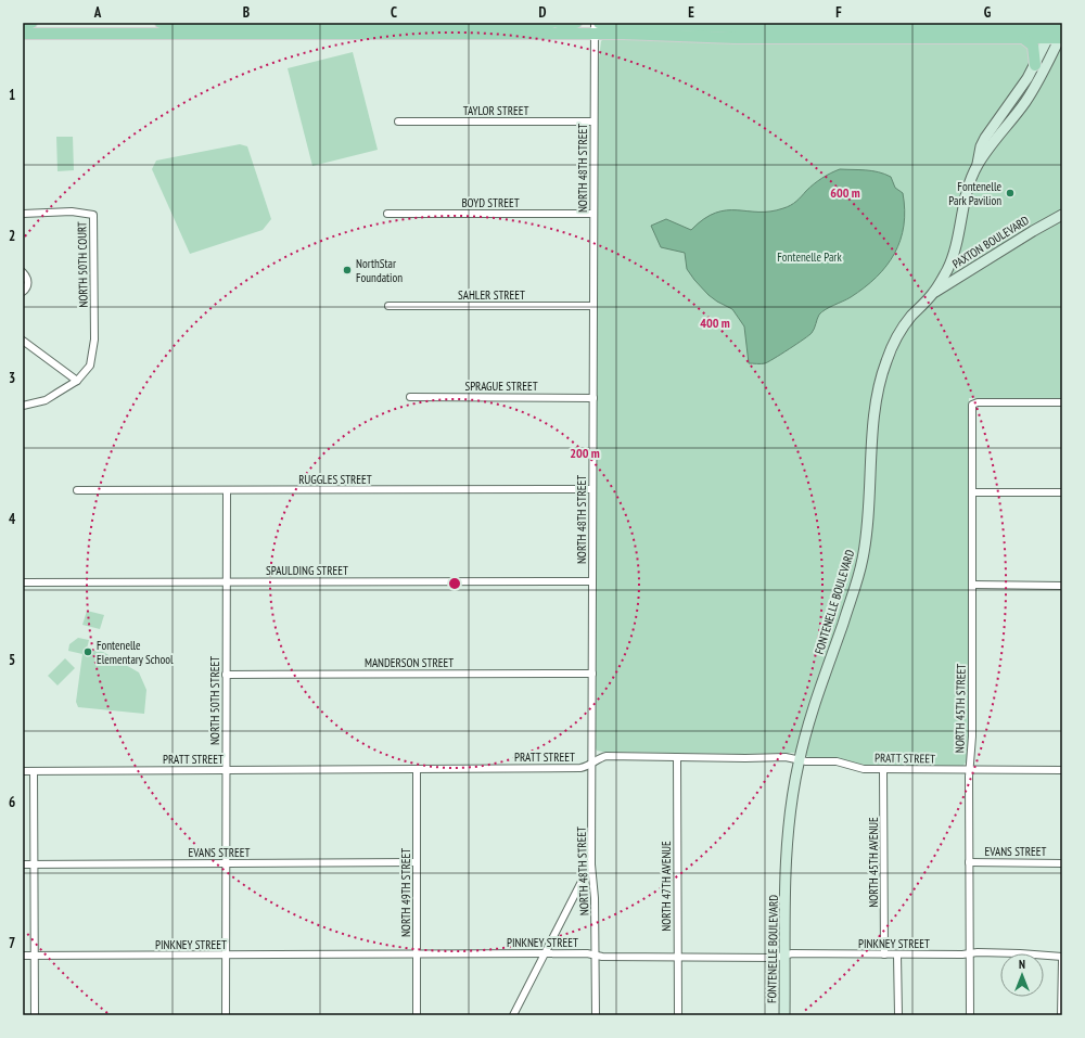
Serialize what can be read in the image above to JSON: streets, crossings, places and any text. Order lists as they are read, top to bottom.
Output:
{
  "streets": {
    "main road": ["PAXTON BOULEVARD", "FONTENELLE BOULEVARD"],
    "street": [
      "TAYLOR STREET",
      "NORTH 48TH STREET",
      "BOYD STREET",
      "NORTH 50TH COURT",
      "SAHLER STREET",
      "SPRAGUE STREET",
      "RUGGLES STREET",
      "SPAULDING STREET",
      "MANDERSON STREET",
      "NORTH 50TH STREET",
      "NORTH 45TH STREET",
      "PRATT STREET",
      "EVANS STREET",
      "NORTH 45TH AVENUE",
      "NORTH 47TH AVENUE",
      "NORTH 49TH STREET",
      "PINKNEY STREET"
    ]
  },
  "crossings": [
    ["TAYLOR STREET", "NORTH 48TH STREET"],
    ["NORTH 48TH STREET", "BOYD STREET"],
    ["NORTH 48TH STREET", "SAHLER STREET"],
    ["NORTH 48TH STREET", "SPRAGUE STREET"],
    ["NORTH 48TH STREET", "RUGGLES STREET"],
    ["NORTH 48TH STREET", "SPAULDING STREET"],
    ["NORTH 48TH STREET", "MANDERSON STREET"],
    ["NORTH 48TH STREET", "PRATT STREET"],
    ["NORTH 48TH STREET", "PINKNEY STREET"],
    ["PAXTON BOULEVARD", "FONTENELLE BOULEVARD"],
    ["RUGGLES STREET", "NORTH 50TH STREET"],
    ["SPAULDING STREET", "NORTH 50TH STREET"],
    ["FONTENELLE BOULEVARD", "PRATT STREET"],
    ["FONTENELLE BOULEVARD", "PINKNEY STREET"],
    ["MANDERSON STREET", "NORTH 50TH STREET"],
    ["NORTH 50TH STREET", "PRATT STREET"],
    ["NORTH 50TH STREET", "EVANS STREET"],
    ["NORTH 50TH STREET", "PINKNEY STREET"],
    ["NORTH 45TH STREET", "PRATT STREET"],
    ["NORTH 45TH STREET", "EVANS STREET"],
    ["NORTH 45TH STREET", "PINKNEY STREET"],
    ["PRATT STREET", "NORTH 45TH AVENUE"],
    ["PRATT STREET", "NORTH 47TH AVENUE"],
    ["PRATT STREET", "NORTH 49TH STREET"],
    ["EVANS STREET", "NORTH 49TH STREET"],
    ["NORTH 45TH AVENUE", "PINKNEY STREET"],
    ["NORTH 47TH AVENUE", "PINKNEY STREET"],
    ["NORTH 49TH STREET", "PINKNEY STREET"]
  ],
  "parks": ["Fontenelle Park"],
  "places": ["Fontenelle Park Pavilion", "NorthStar Foundation", "Fontenelle Elementary School"],
  "north": "top",
  "grid": {
    "columns": [
      "A",
      "B",
      "C",
      "D",
      "E",
      "F",
      "G"
    ],
    "rows": [
      "1",
      "2",
      "3",
      "4",
      "5",
      "6",
      "7"
    ]
  },
  "rings": ["600 m", "400 m", "200 m"]
}
